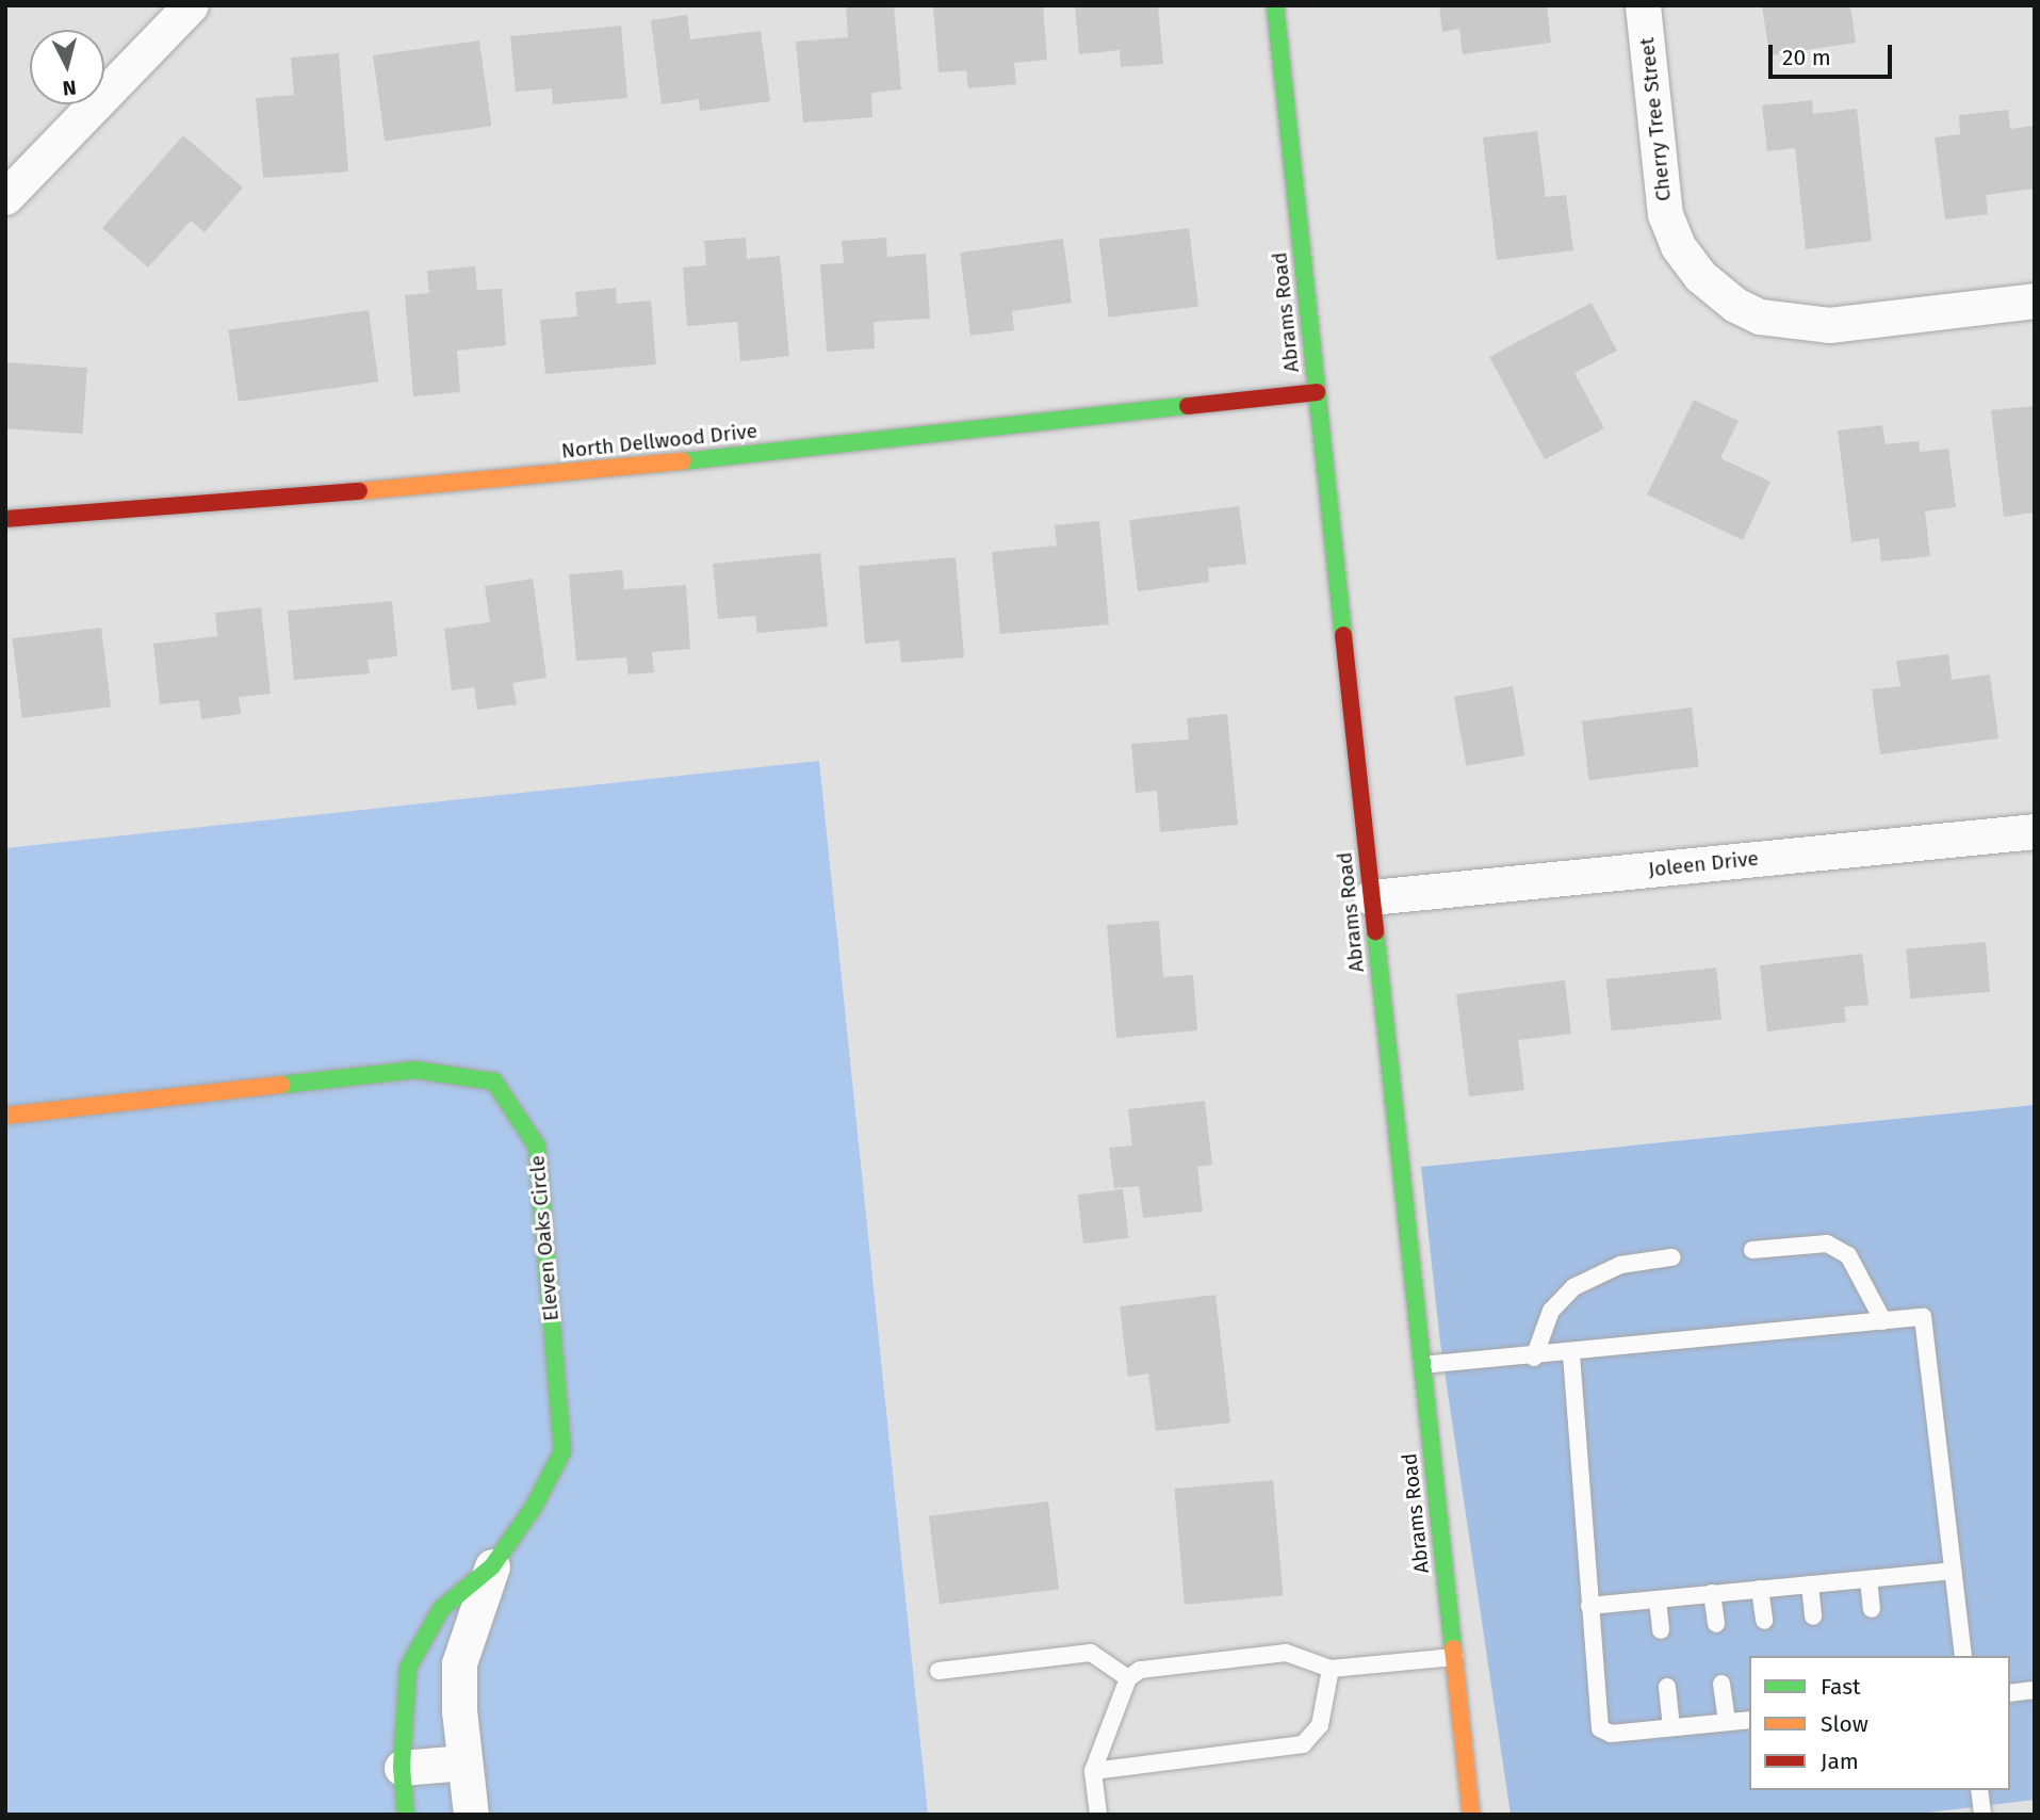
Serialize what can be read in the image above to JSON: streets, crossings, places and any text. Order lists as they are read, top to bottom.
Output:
{
  "streets": {
    "street": [
      "Cherry Tree Street",
      "Abrams Road",
      "North Dellwood Drive",
      "Joleen Drive",
      "Eleven Oaks Circle"
    ]
  },
  "crossings": [
    ["Abrams Road", "North Dellwood Drive"],
    ["Abrams Road", "Joleen Drive"]
  ],
  "legend": ["Fast", "Slow", "Jam"],
  "scale_bar": "20 m",
  "north": "bottom"
}
